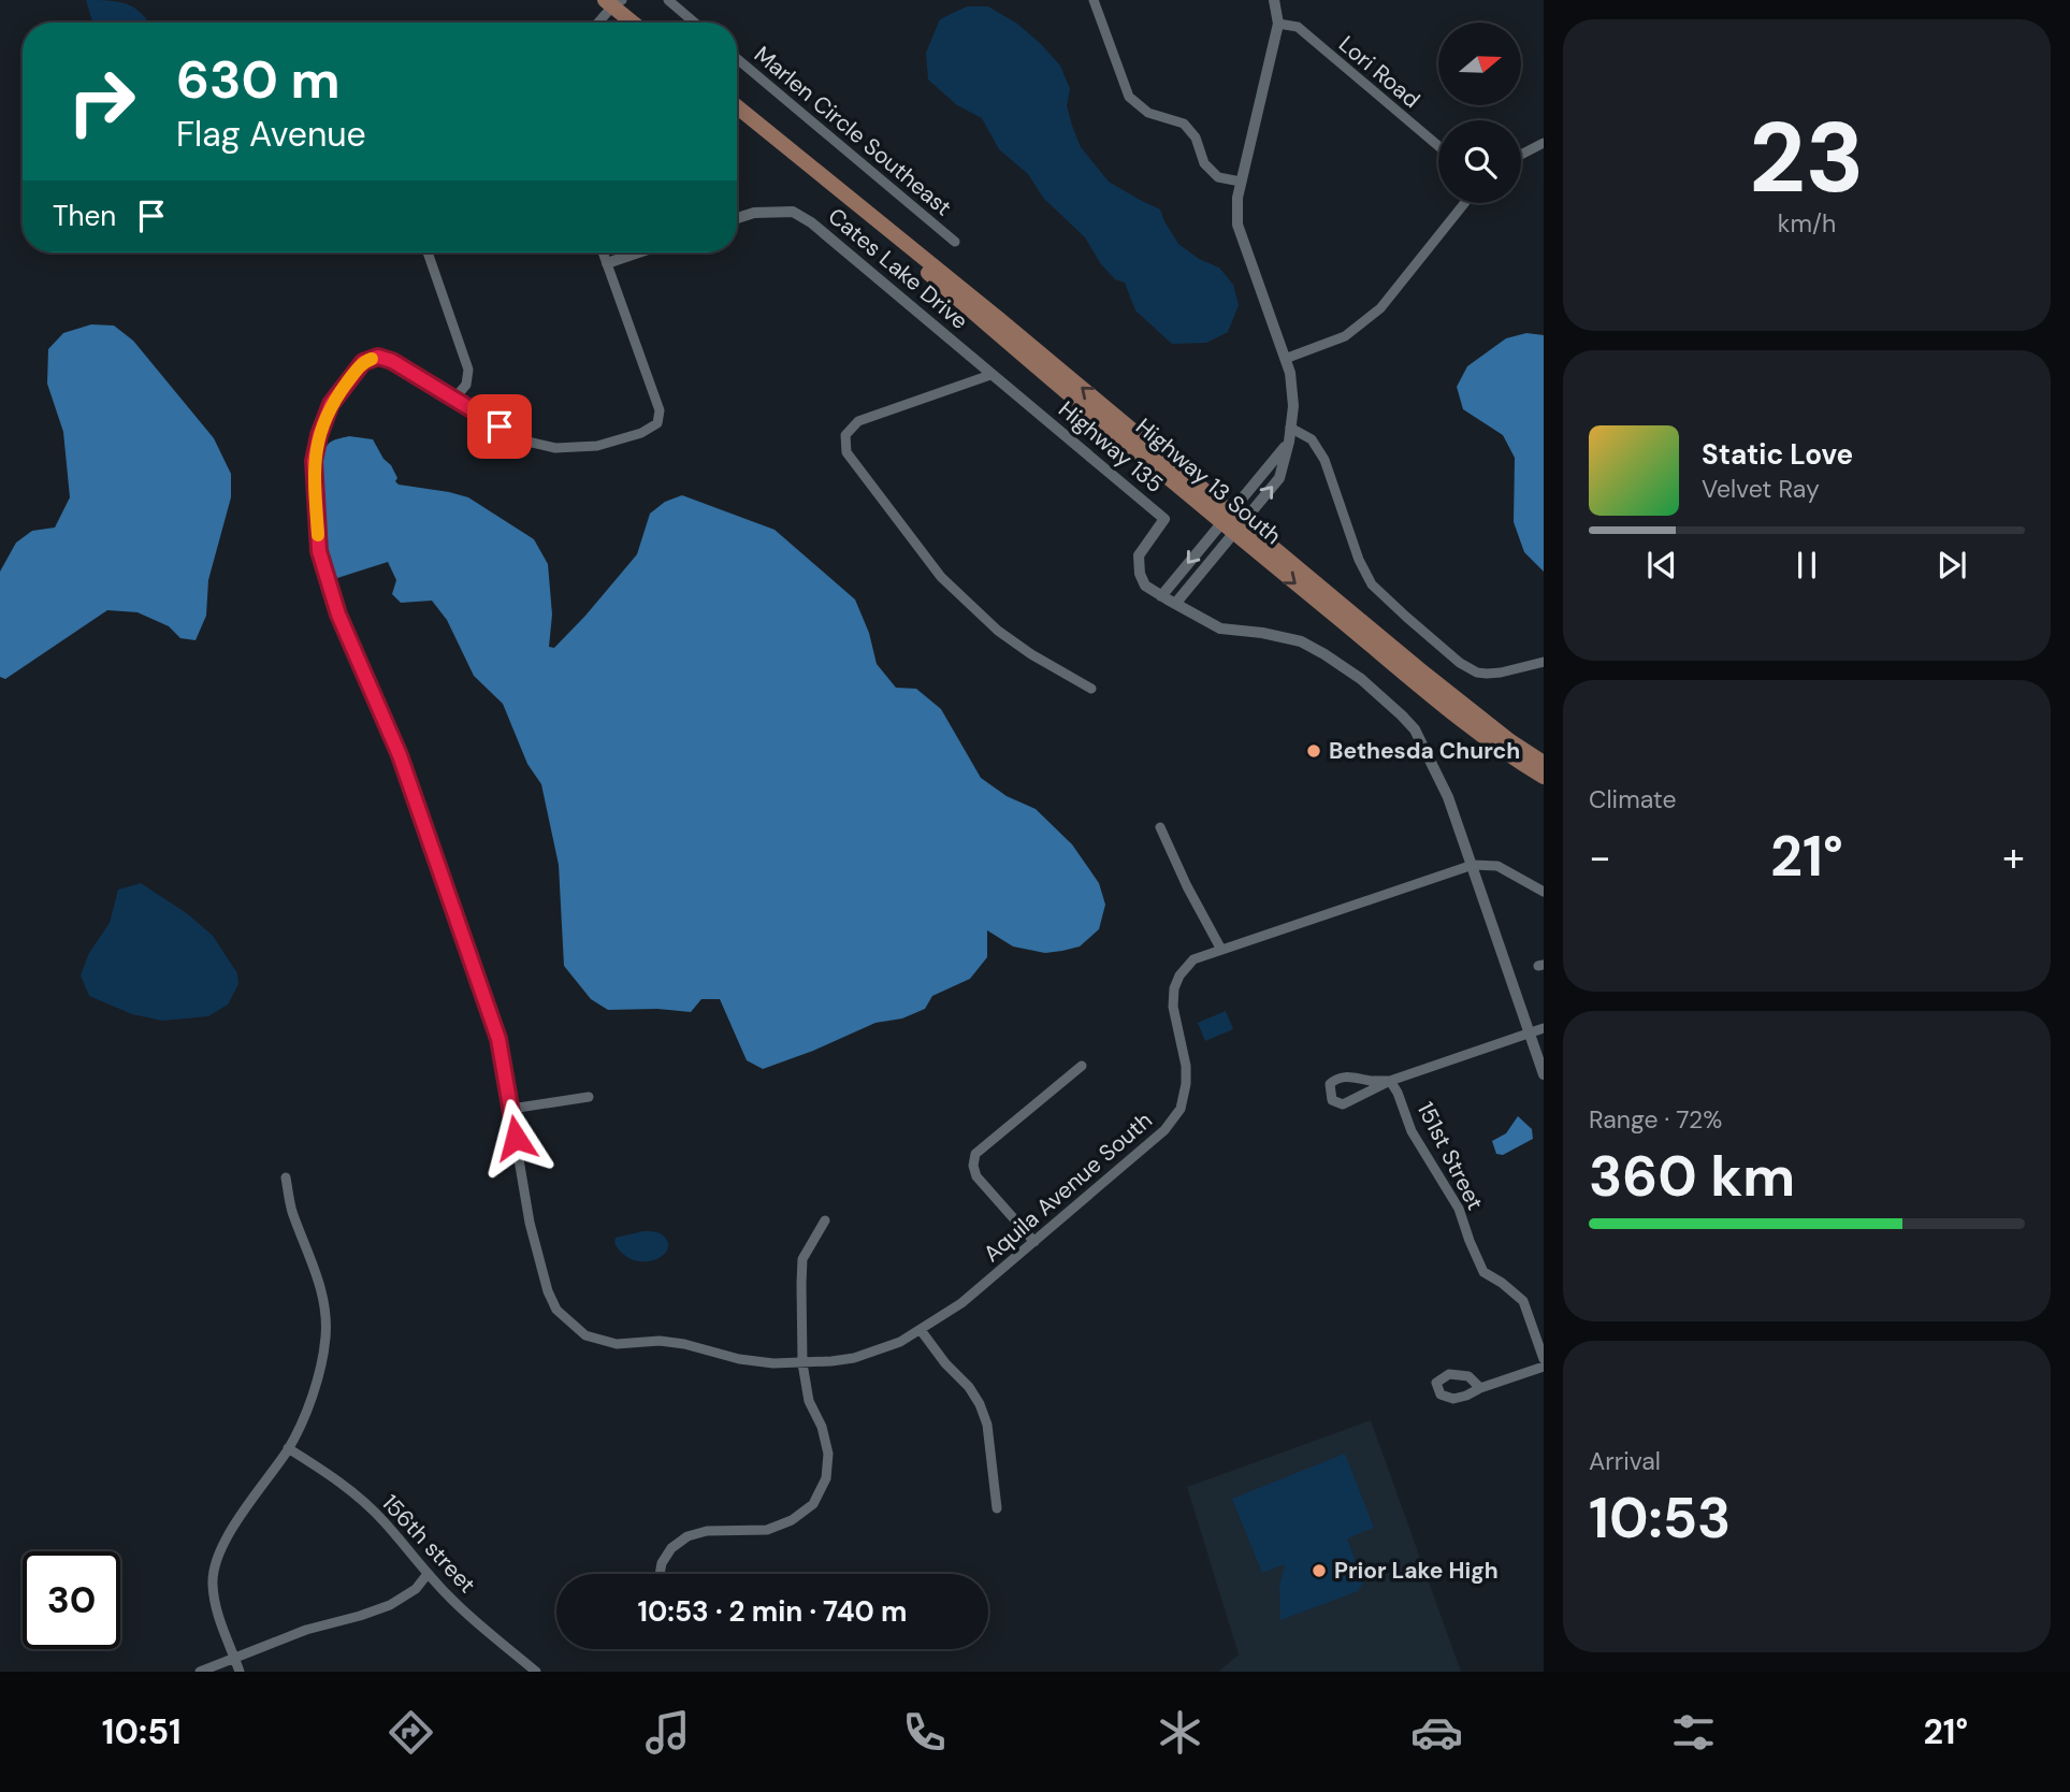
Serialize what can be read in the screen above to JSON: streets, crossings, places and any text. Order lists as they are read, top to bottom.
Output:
{
  "streets": {
    "main road": ["Highway 13 South"],
    "street": [
      "Lori Road",
      "Marlen Circle Southeast",
      "Cates Lake Drive",
      "Highway 135",
      "151st Street",
      "Aquila Avenue South",
      "156th street"
    ]
  },
  "crossings": [
    ["Cates Lake Drive", "Highway 135"],
    ["Highway 135", "Aquila Avenue South"]
  ],
  "places": ["Bethesda Church", "Prior Lake High"],
  "north": "right",
  "page": {
    "tile": [
      ["23", "km/h"],
      "Climate",
      ["Range · 72%", "360 km"],
      ["Arrival", "10:53"]
    ],
    "turn": ["630 m", "Flag Avenue"],
    "then": "Then",
    "song": ["Static Love", "Velvet Ray"],
    "heat": ["−", "21°", "+"],
    "limit": "30",
    "trip": "10:53 · 2 min · 740 m",
    "tabs": ["10:51", "21°"]
  }
}
